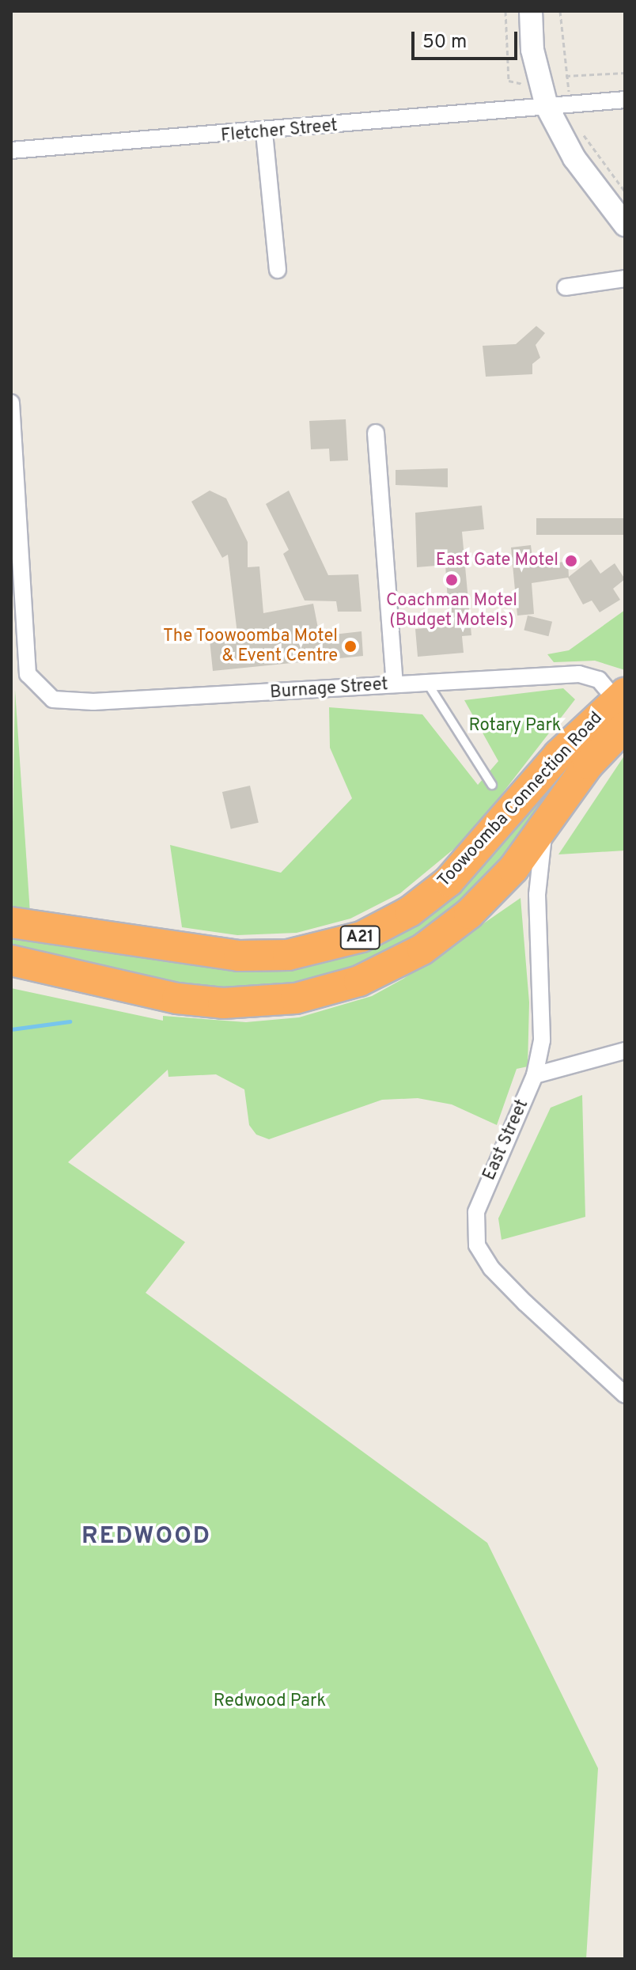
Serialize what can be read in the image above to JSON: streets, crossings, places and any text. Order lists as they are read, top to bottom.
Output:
{
  "streets": {
    "highway": ["Toowoomba Connection Road", "A21"],
    "street": ["Fletcher Street", "Burnage Street", "East Street"]
  },
  "crossings": [
    ["Burnage Street", "Toowoomba Connection Road"],
    ["Toowoomba Connection Road", "East Street"]
  ],
  "districts": ["REDWOOD"],
  "parks": ["Rotary Park", "Redwood Park"],
  "places": ["East Gate Motel", "Coachman Motel (Budget Motels)", "The Toowoomba Motel & Event Centre"],
  "scale_bar": "50 m"
}
